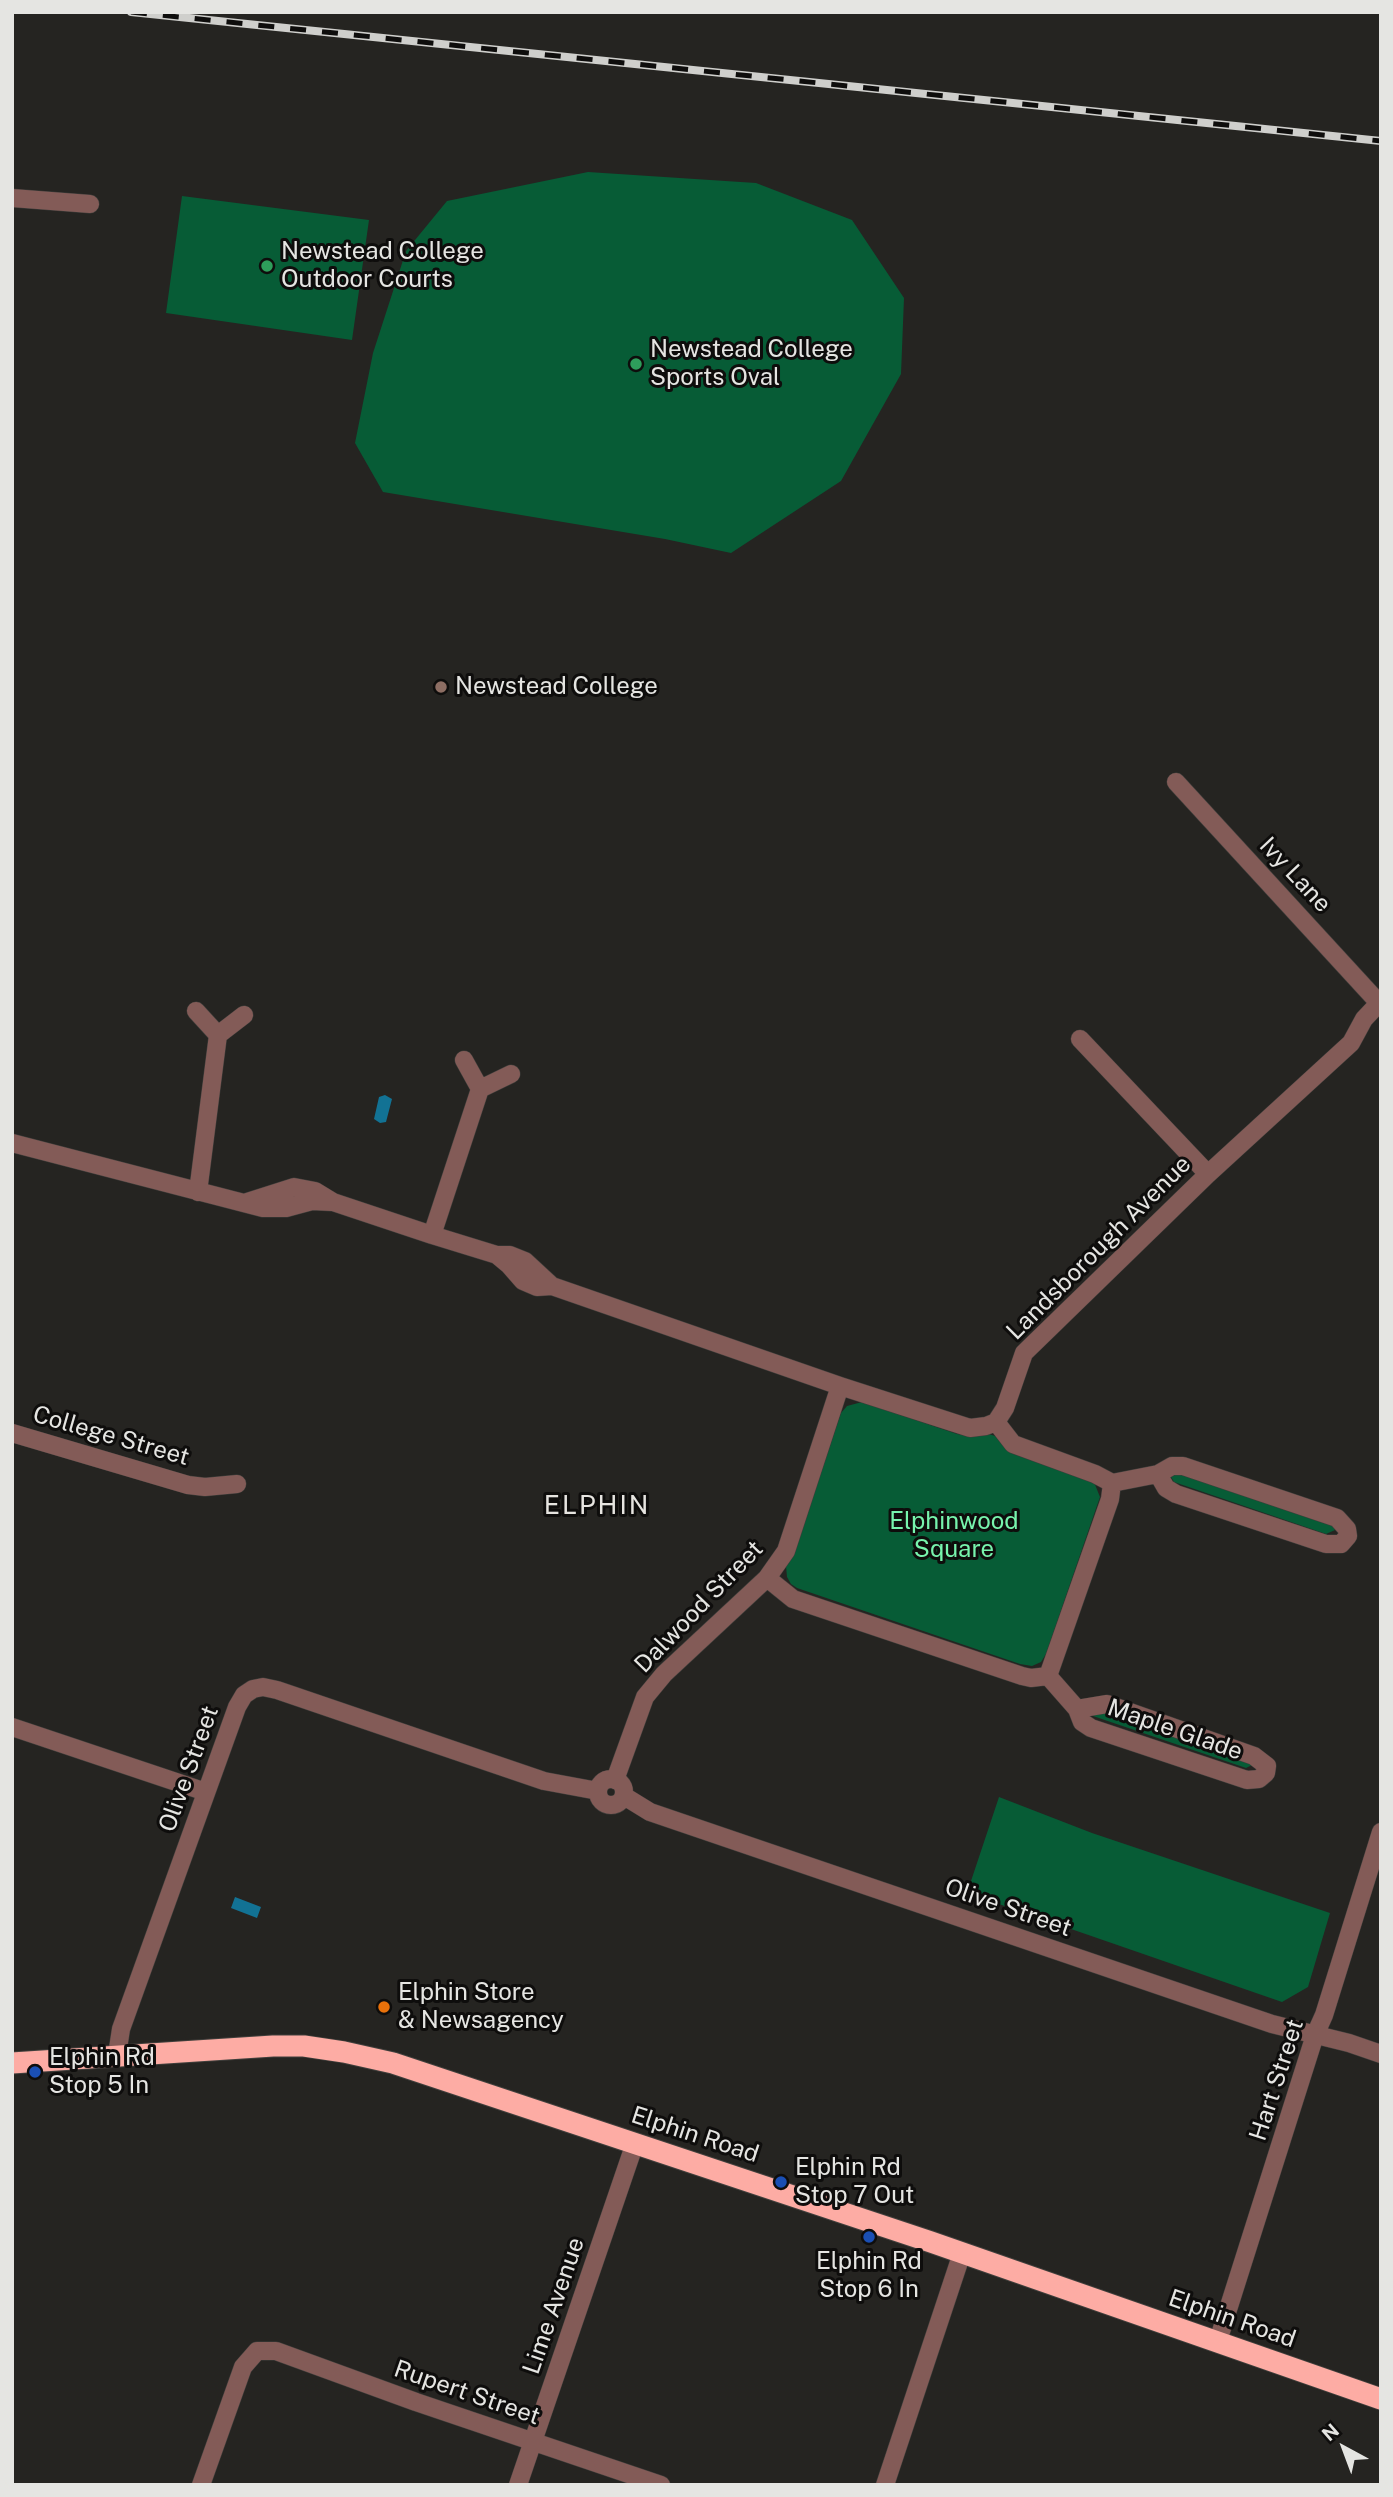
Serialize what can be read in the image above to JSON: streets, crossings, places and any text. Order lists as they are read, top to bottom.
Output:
{
  "streets": {
    "highway": ["Elphin Road"],
    "street": [
      "Ivy Lane",
      "Landsborough Avenue",
      "College Street",
      "Dalwood Street",
      "Maple Glade",
      "Olive Street",
      "Hart Street",
      "Lime Avenue",
      "Rupert Street"
    ]
  },
  "crossings": [
    ["Ivy Lane", "Landsborough Avenue"],
    ["Dalwood Street", "Olive Street"],
    ["Olive Street", "Hart Street"],
    ["Olive Street", "Elphin Road"],
    ["Hart Street", "Elphin Road"],
    ["Elphin Road", "Lime Avenue"],
    ["Lime Avenue", "Rupert Street"]
  ],
  "districts": ["ELPHIN"],
  "parks": ["Elphinwood Square"],
  "places": [
    "Newstead College Outdoor Courts",
    "Newstead College Sports Oval",
    "Newstead College",
    "Elphin Store & Newsagency",
    "Elphin Rd Stop 5 In",
    "Elphin Rd Stop 7 Out",
    "Elphin Rd Stop 6 In"
  ],
  "north": "top left"
}
